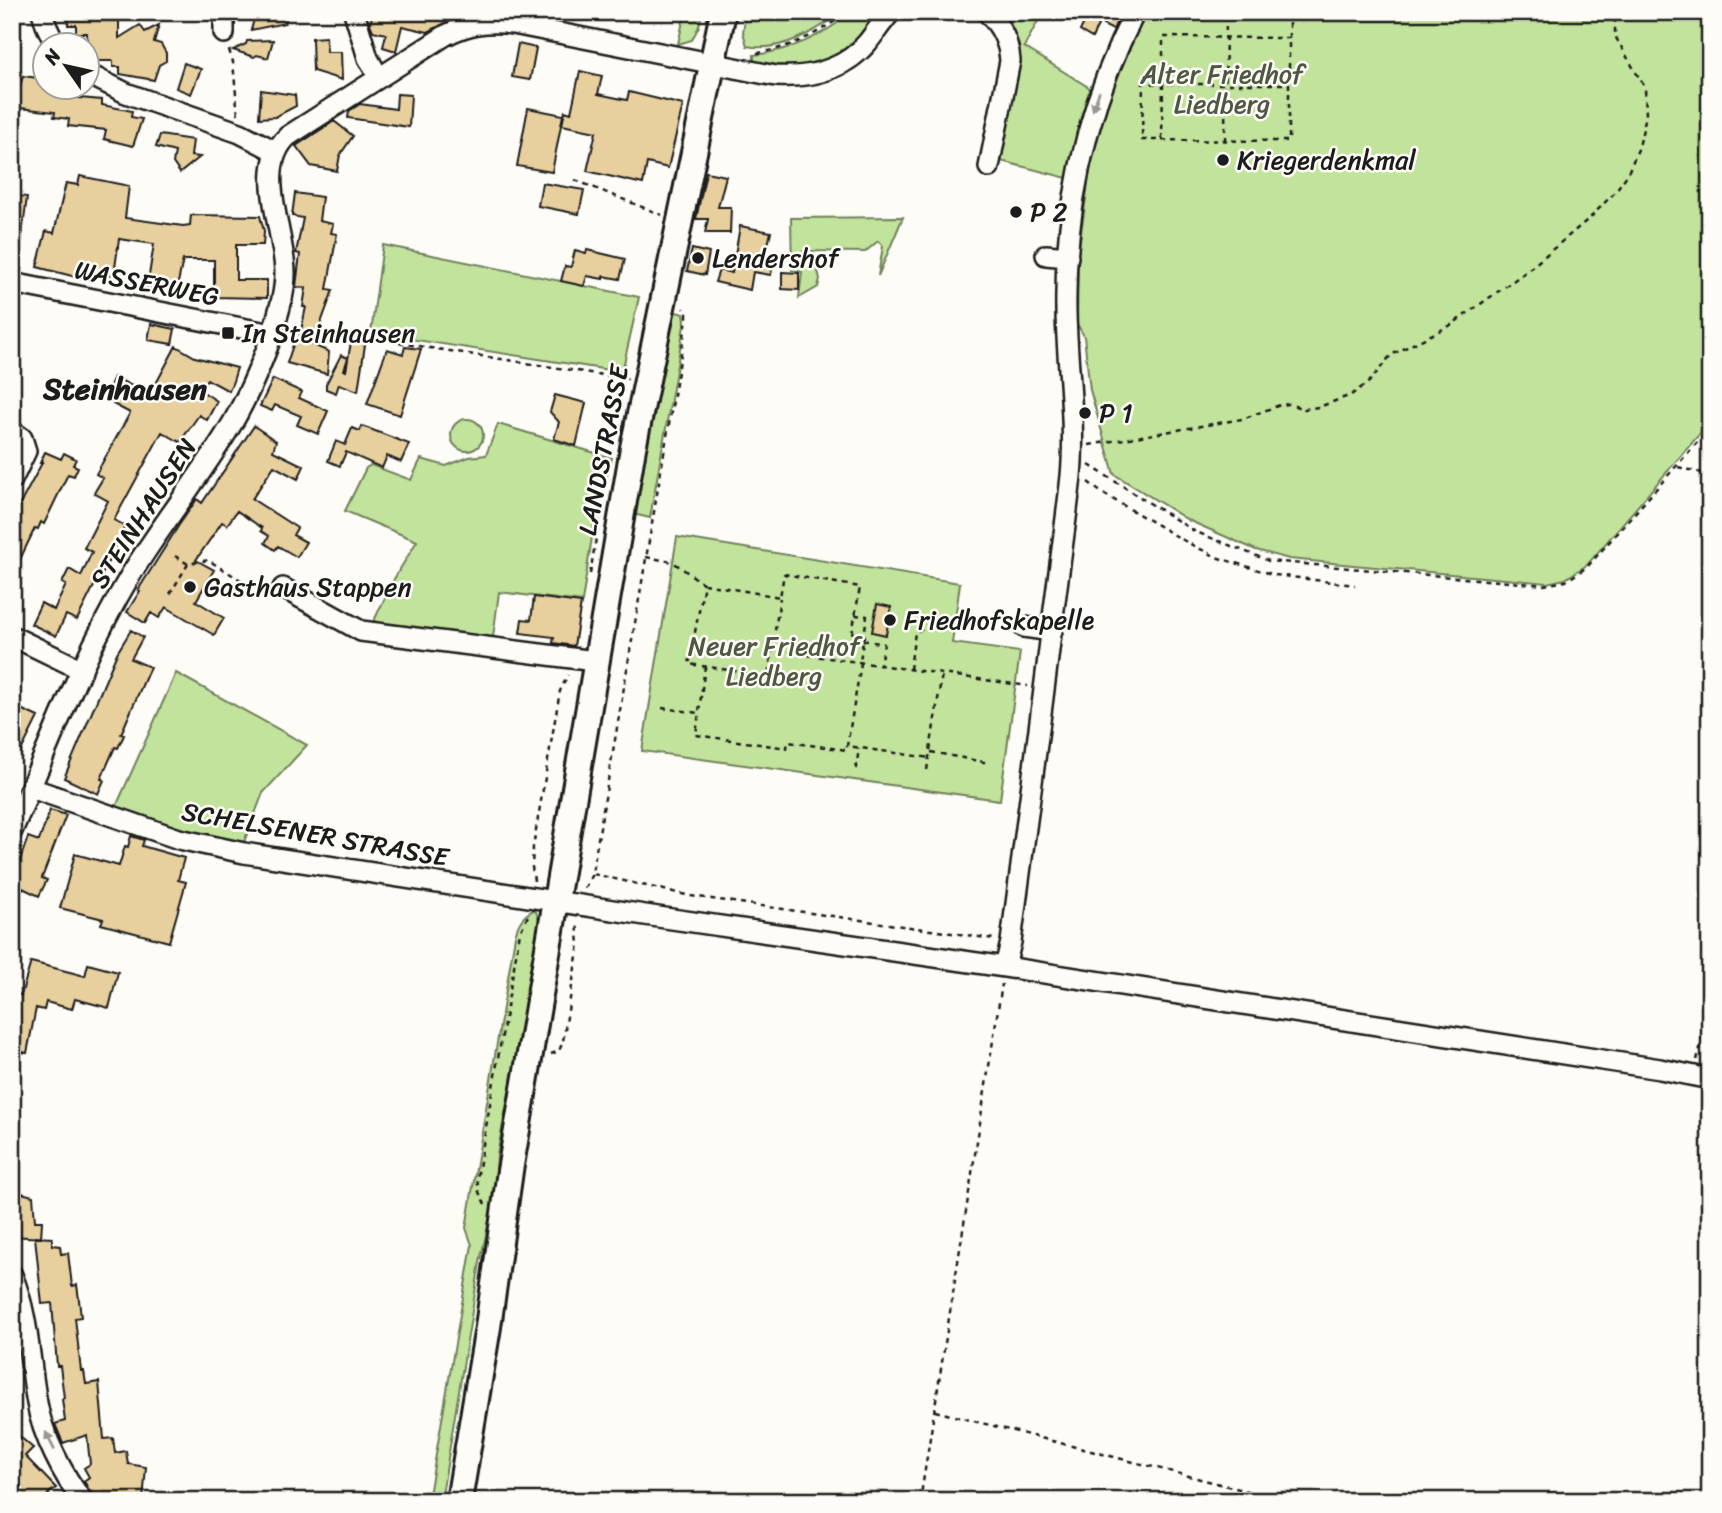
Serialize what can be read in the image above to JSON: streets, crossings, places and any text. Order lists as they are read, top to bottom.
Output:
{
  "streets": {
    "main road": ["LANDSTRASSE"],
    "street": ["WASSERWEG", "STEINHAUSEN", "SCHELSENER STRASSE"]
  },
  "crossings": [
    ["WASSERWEG", "STEINHAUSEN"],
    ["LANDSTRASSE", "SCHELSENER STRASSE"],
    ["STEINHAUSEN", "SCHELSENER STRASSE"]
  ],
  "districts": ["Steinhausen"],
  "parks": ["Alter Friedhof Liedberg", "Neuer Friedhof Liedberg"],
  "places": {
    "other": [
      "Kriegerdenkmal",
      "P 2",
      "Lendershof",
      "P 1",
      "Gasthaus Stappen",
      "Friedhofskapelle"
    ],
    "transit": ["In Steinhausen"]
  },
  "north": "top left"
}
